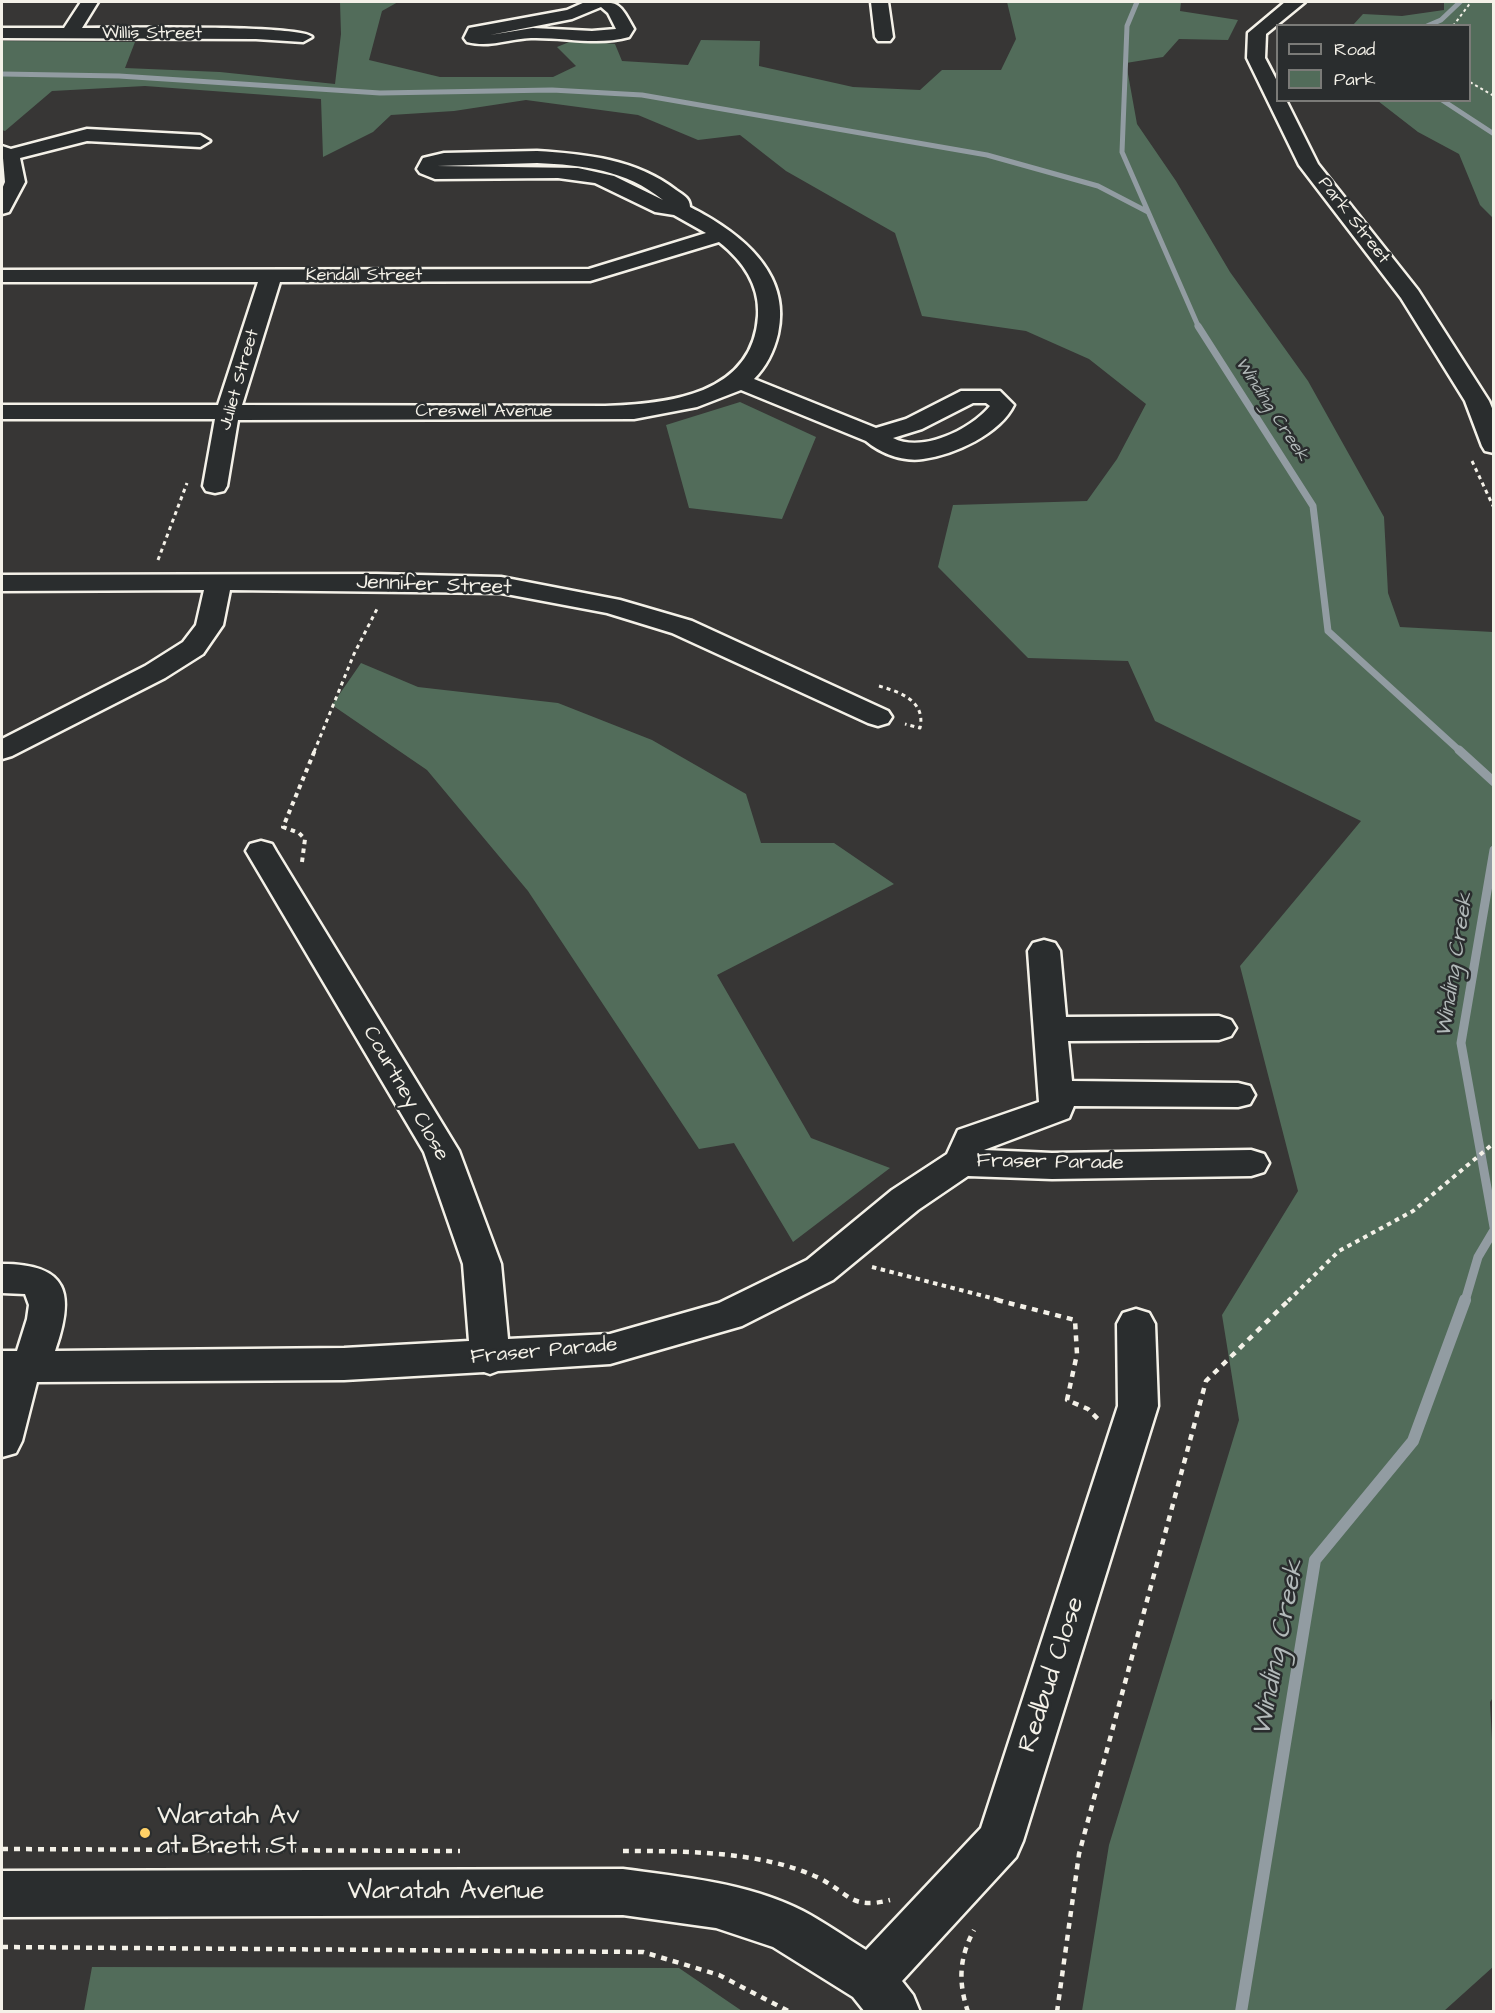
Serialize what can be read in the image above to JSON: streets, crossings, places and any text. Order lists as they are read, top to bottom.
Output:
{
  "streets": {
    "street": [
      "Willis Street",
      "Park Street",
      "Kendall Street",
      "Juliet Street",
      "Creswell Avenue",
      "Jennifer Street",
      "Courtney Close",
      "Fraser Parade",
      "Redbud Close",
      "Waratah Avenue"
    ]
  },
  "crossings": [
    ["Kendall Street", "Juliet Street"],
    ["Kendall Street", "Creswell Avenue"],
    ["Juliet Street", "Creswell Avenue"],
    ["Courtney Close", "Fraser Parade"],
    ["Redbud Close", "Waratah Avenue"]
  ],
  "water": ["Winding Creek"],
  "places": ["Waratah Av at Brett St"],
  "legend": ["Road", "Park"]
}
